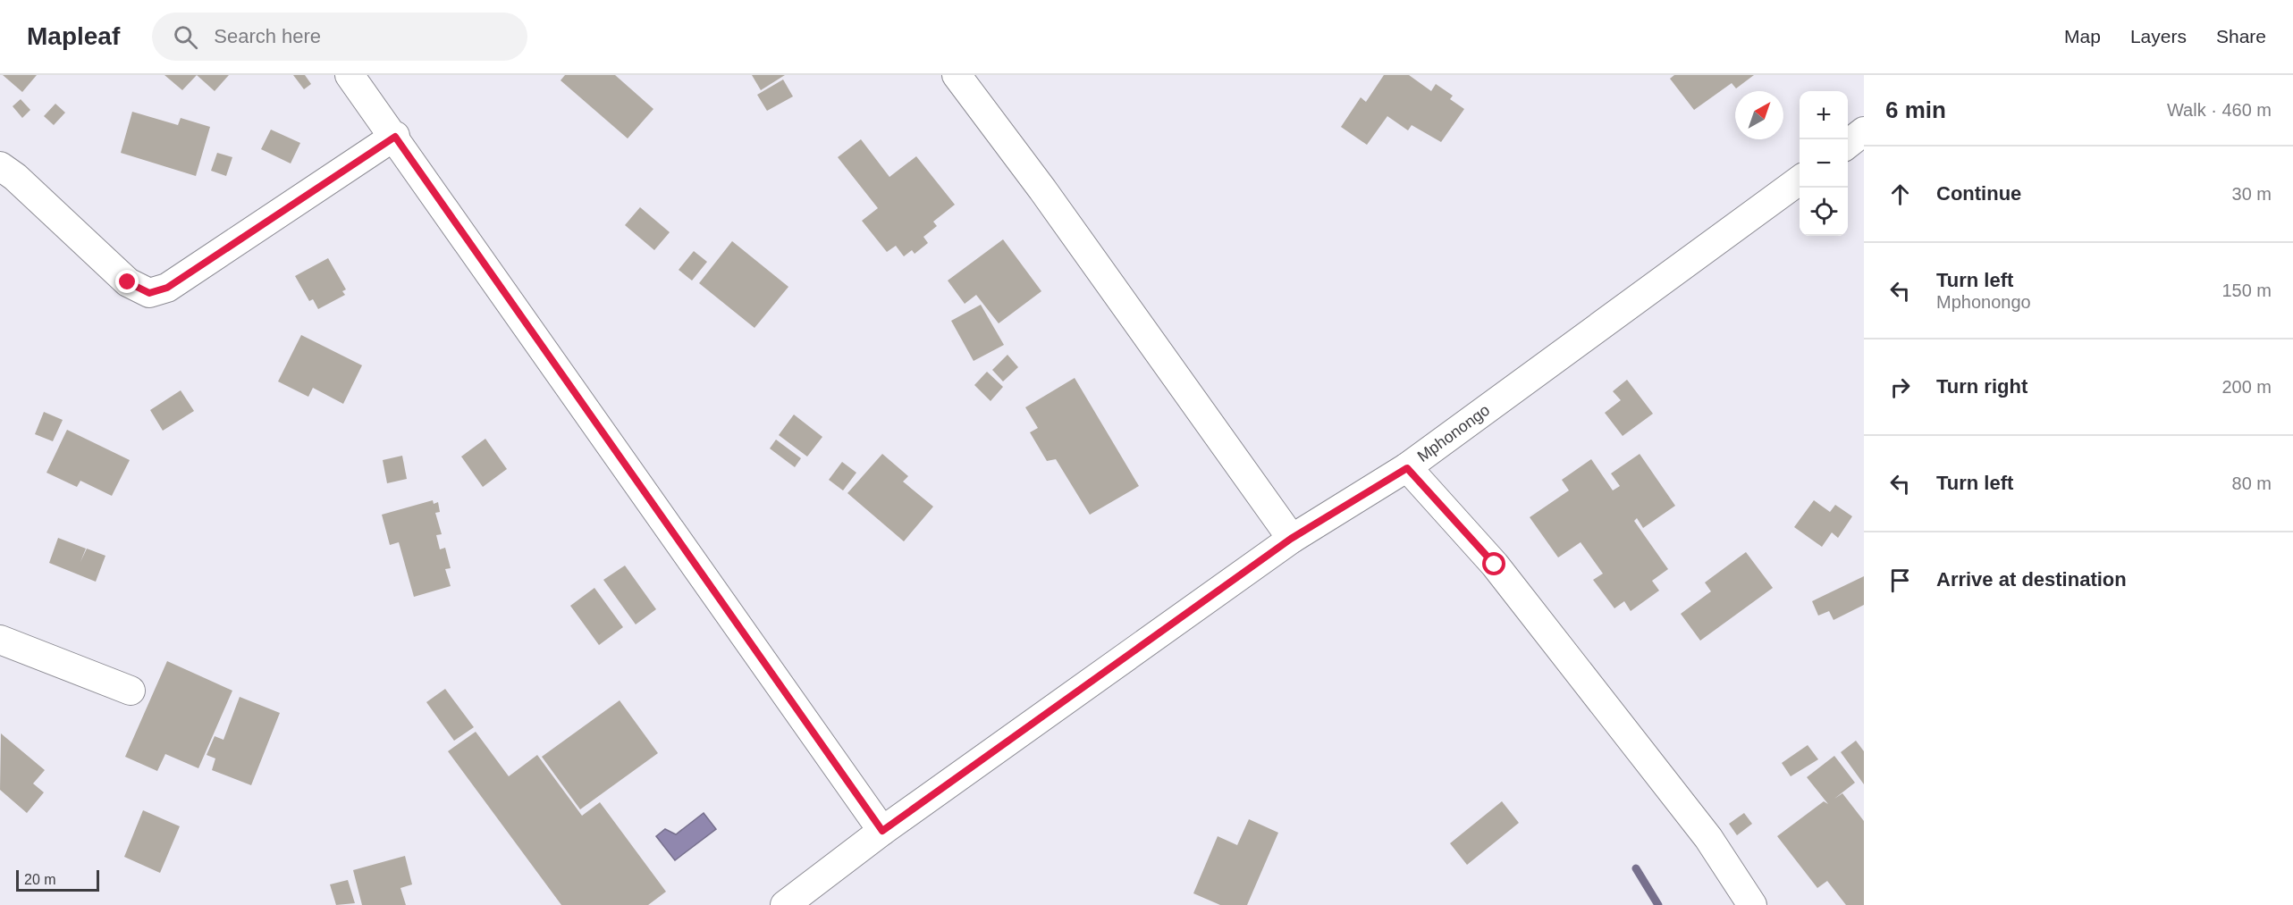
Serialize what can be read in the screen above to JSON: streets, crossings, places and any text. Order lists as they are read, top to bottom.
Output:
{
  "streets": {
    "street": ["Mphonongo"]
  },
  "scale_bar": "20 m",
  "north": "top right",
  "page": {
    "header": "Mapleaf",
    "search": "Search here",
    "nav": ["Map", "Layers", "Share"],
    "heading": ["6 min", "Walk · 460 m"],
    "map_buttons": ["+", "−"],
    "list": [
      ["Continue", "30 m"],
      ["Turn left", "Mphonongo", "150 m"],
      ["Turn right", "200 m"],
      ["Turn left", "80 m"],
      "Arrive at destination"
    ],
    "scale": "20 m"
  }
}
